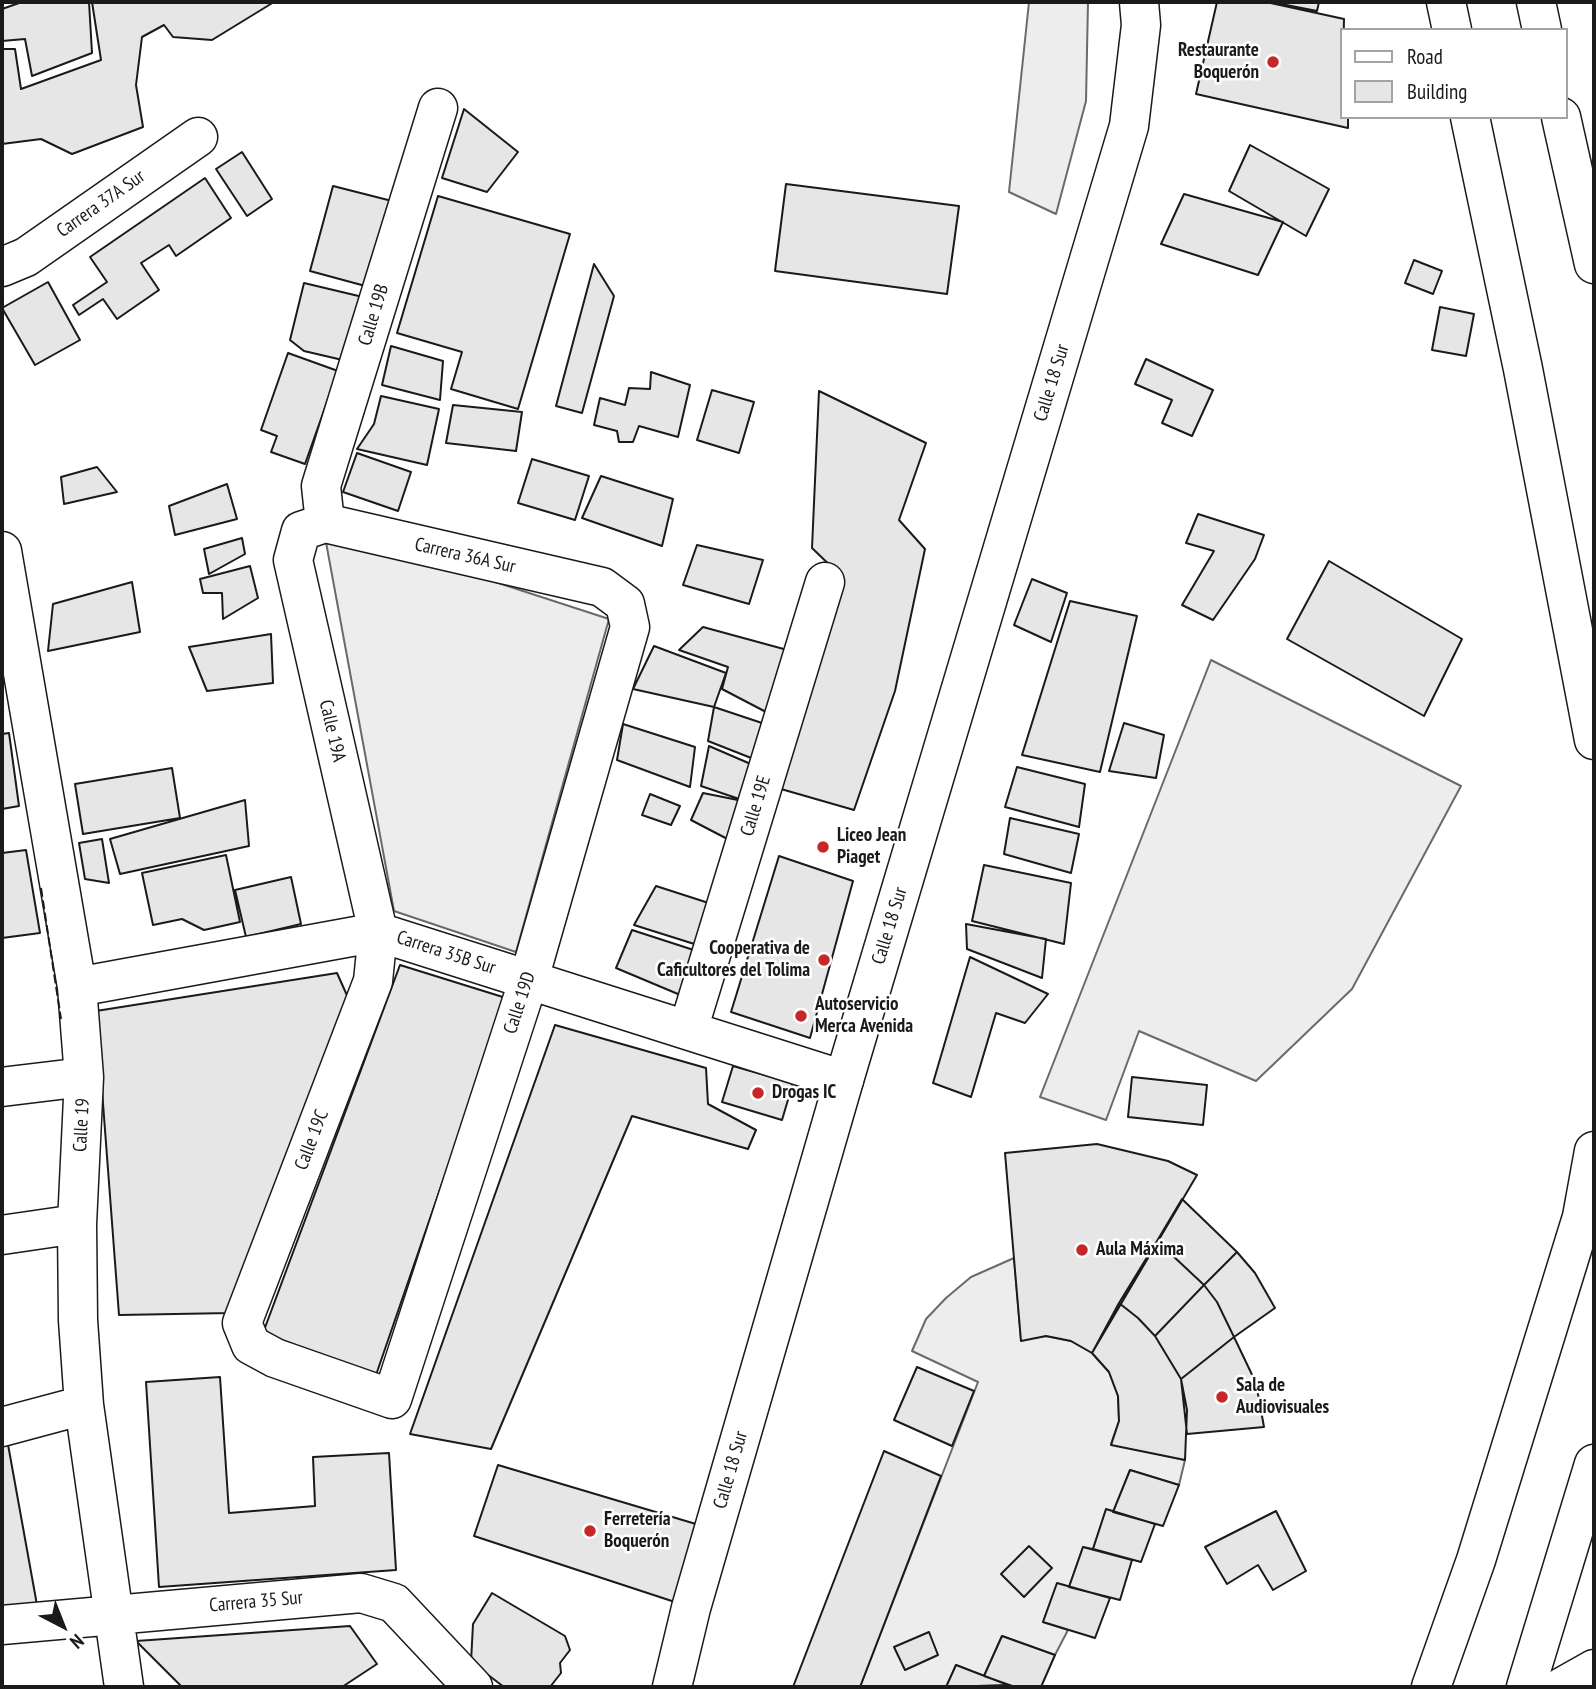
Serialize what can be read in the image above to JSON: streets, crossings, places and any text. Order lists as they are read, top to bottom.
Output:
{
  "streets": {
    "main road": [
      "Carrera 37A Sur",
      "Calle 19B",
      "Calle 18 Sur",
      "Carrera 36A Sur",
      "Calle 19A",
      "Calle 19E",
      "Carrera 35B Sur",
      "Calle 19D",
      "Calle 19",
      "Calle 19C",
      "Carrera 35 Sur"
    ]
  },
  "crossings": [
    ["Calle 19B", "Carrera 36A Sur"],
    ["Calle 19B", "Calle 19A"],
    ["Calle 18 Sur", "Carrera 35B Sur"],
    ["Carrera 36A Sur", "Calle 19A"],
    ["Carrera 36A Sur", "Calle 19D"],
    ["Calle 19A", "Carrera 35B Sur"],
    ["Calle 19A", "Calle 19C"],
    ["Calle 19E", "Carrera 35B Sur"],
    ["Carrera 35B Sur", "Calle 19D"],
    ["Carrera 35B Sur", "Calle 19"],
    ["Carrera 35B Sur", "Calle 19C"],
    ["Calle 19D", "Calle 19C"],
    ["Calle 19", "Carrera 35 Sur"]
  ],
  "places": [
    "Restaurante Boquerón",
    "Liceo Jean Piaget",
    "Cooperativa de Caficultores del Tolima",
    "Autoservicio Merca Avenida",
    "Drogas IC",
    "Aula Máxima",
    "Sala de Audiovisuales",
    "Ferretería Boquerón"
  ],
  "legend": ["Road", "Building"],
  "north": "bottom right"
}
